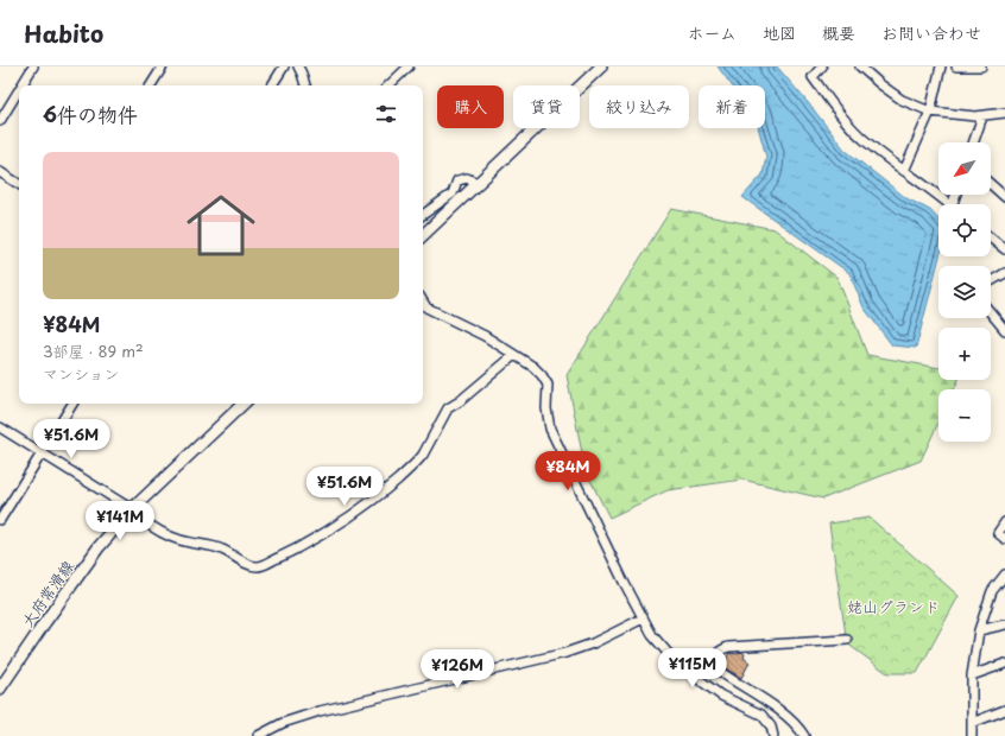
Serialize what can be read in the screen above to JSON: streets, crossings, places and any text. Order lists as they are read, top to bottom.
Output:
{
  "streets": {
    "main road": ["大府常滑線"]
  },
  "parks": ["姥山グランド"],
  "north": "bottom left",
  "page": {
    "header": "Habito",
    "nav": [
      "ホーム",
      "地図",
      "概要",
      "お問い合わせ"
    ],
    "chip": [
      "購入",
      "賃貸",
      "絞り込み",
      "新着"
    ],
    "heading": "6件の物件",
    "map_buttons": ["+", "−"],
    "list": [
      {
        "name": "¥84M",
        "note": "3部屋 · 89 m² · マンション"
      }
    ],
    "price": [
      "¥51.6M",
      "¥84M",
      "¥51.6M",
      "¥141M",
      "¥115M",
      "¥126M"
    ]
  }
}
